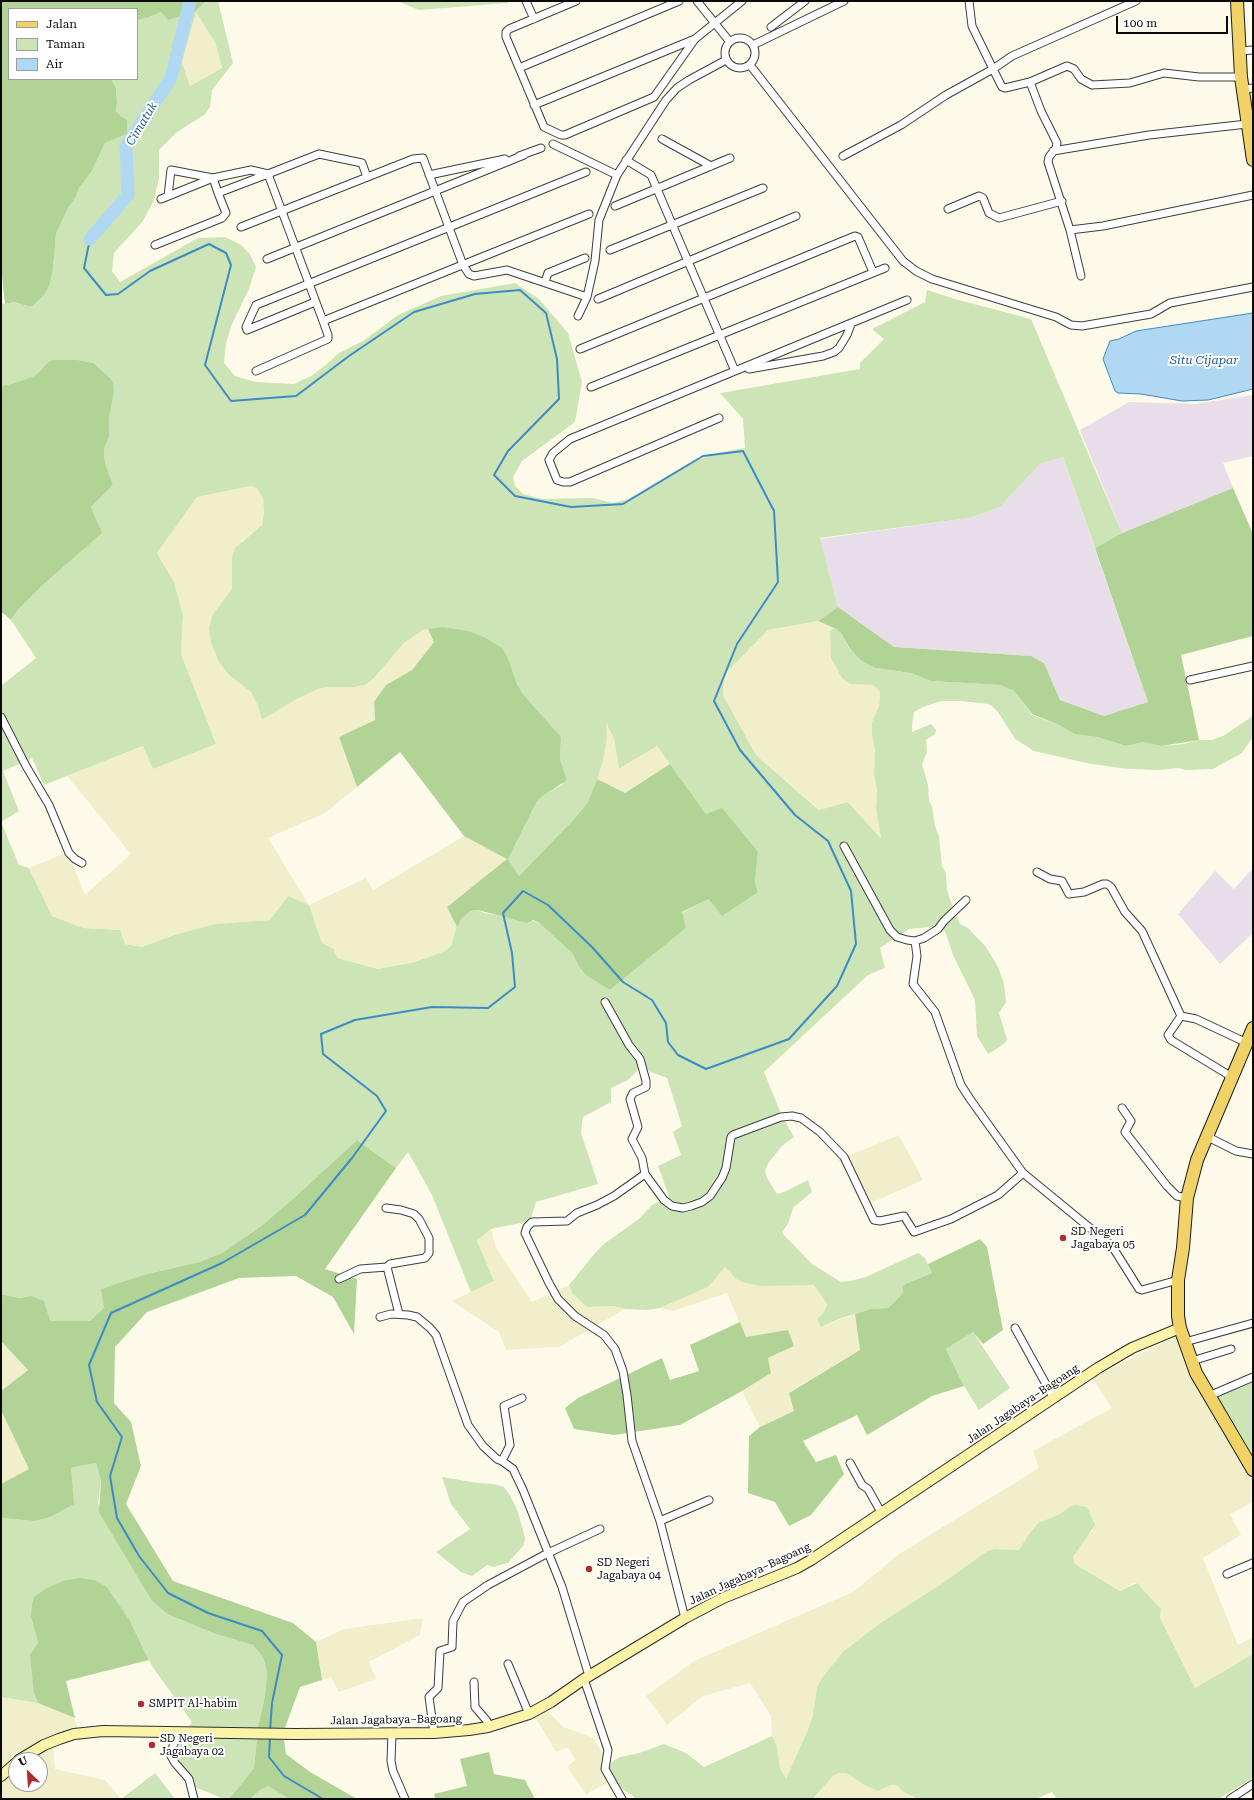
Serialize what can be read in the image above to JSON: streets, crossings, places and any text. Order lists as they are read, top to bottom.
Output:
{
  "streets": {
    "street": ["Jalan Jagabaya–Bagoang"]
  },
  "water": ["Cimatuk", "Situ Cijapar"],
  "places": [
    "SD Negeri Jagabaya 05",
    "SD Negeri Jagabaya 04",
    "SMPIT Al-habim",
    "SD Negeri Jagabaya 02"
  ],
  "legend": ["Jalan", "Taman", "Air"],
  "scale_bar": "100 m",
  "north": "top left"
}
